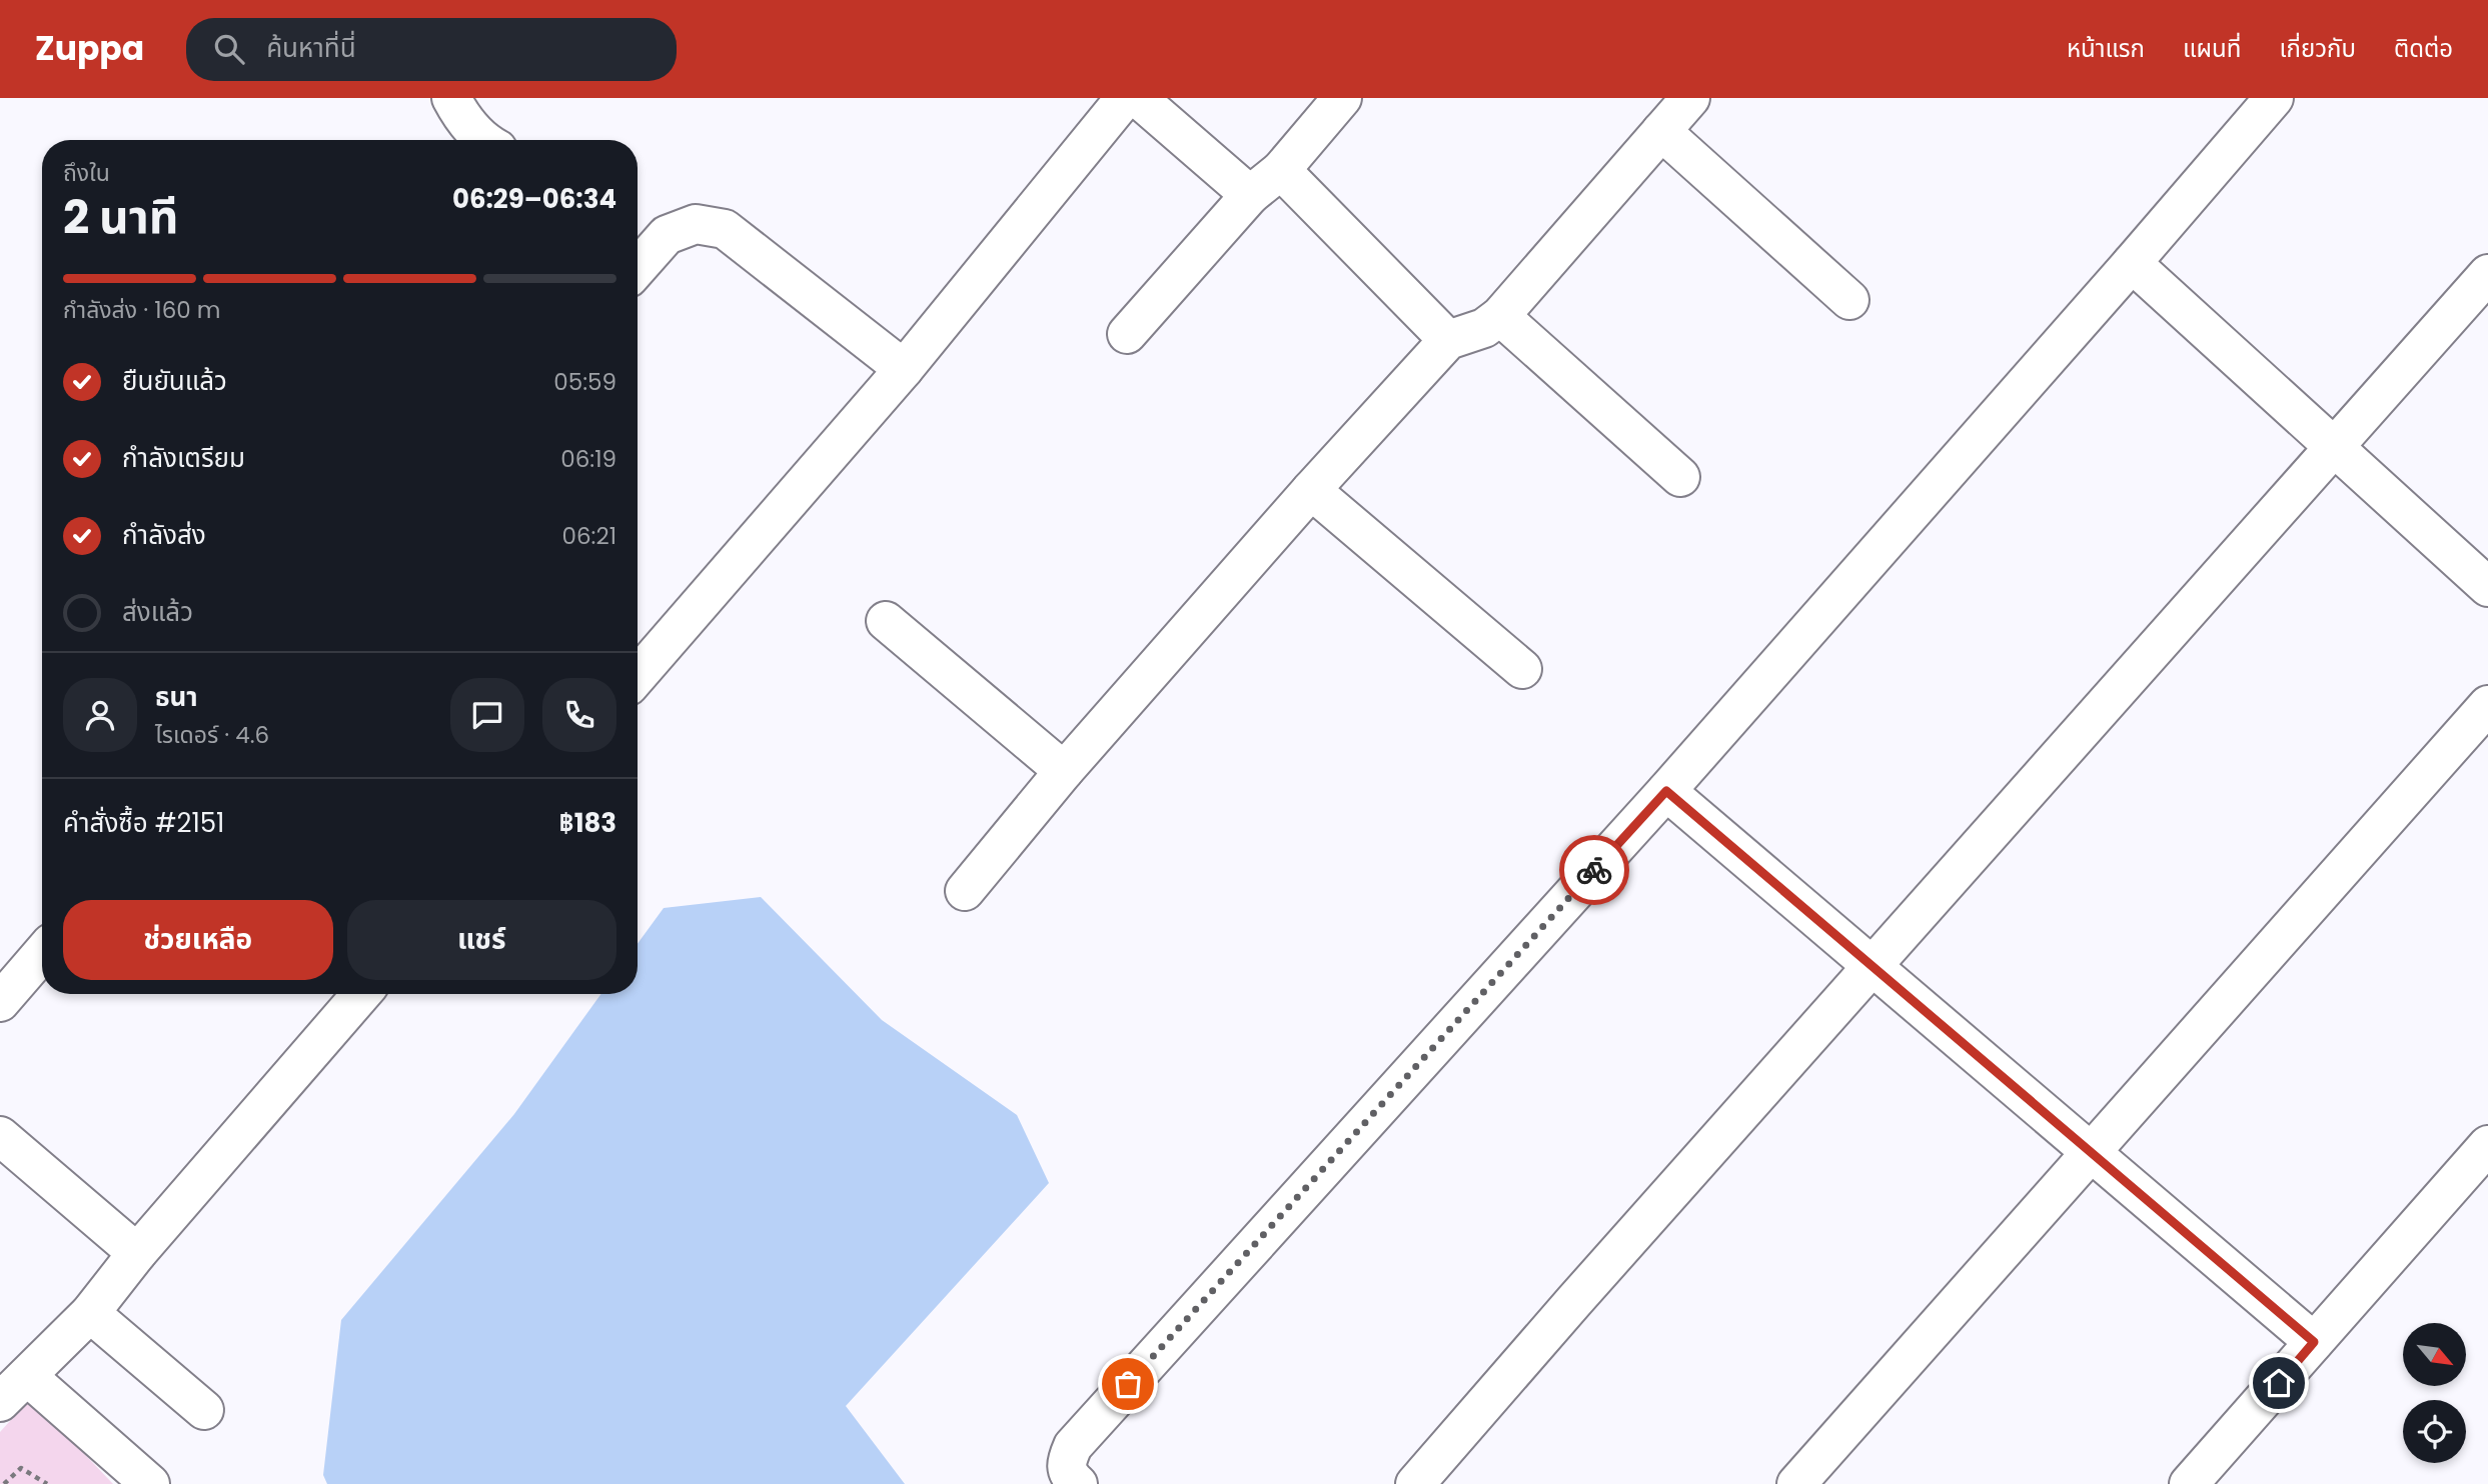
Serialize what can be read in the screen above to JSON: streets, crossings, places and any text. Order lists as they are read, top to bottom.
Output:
{
  "north": "bottom right",
  "page": {
    "header": "Zuppa",
    "search": "ค้นหาที่นี่",
    "nav": [
      "หน้าแรก",
      "แผนที่",
      "เกี่ยวกับ",
      "ติดต่อ"
    ],
    "heading": ["2 นาที", "ถึงใน", "06:29–06:34"],
    "panel": [
      "ธนา",
      "ไรเดอร์ · 4.6",
      "คำสั่งซื้อ #2151",
      "฿183"
    ],
    "bar": "กำลังส่ง · 160 m",
    "list": [
      ["ยืนยันแล้ว", "05:59"],
      ["กำลังเตรียม", "06:19"],
      ["กำลังส่ง", "06:21"],
      "ส่งแล้ว"
    ],
    "buttons": ["ช่วยเหลือ", "แชร์"]
  }
}
